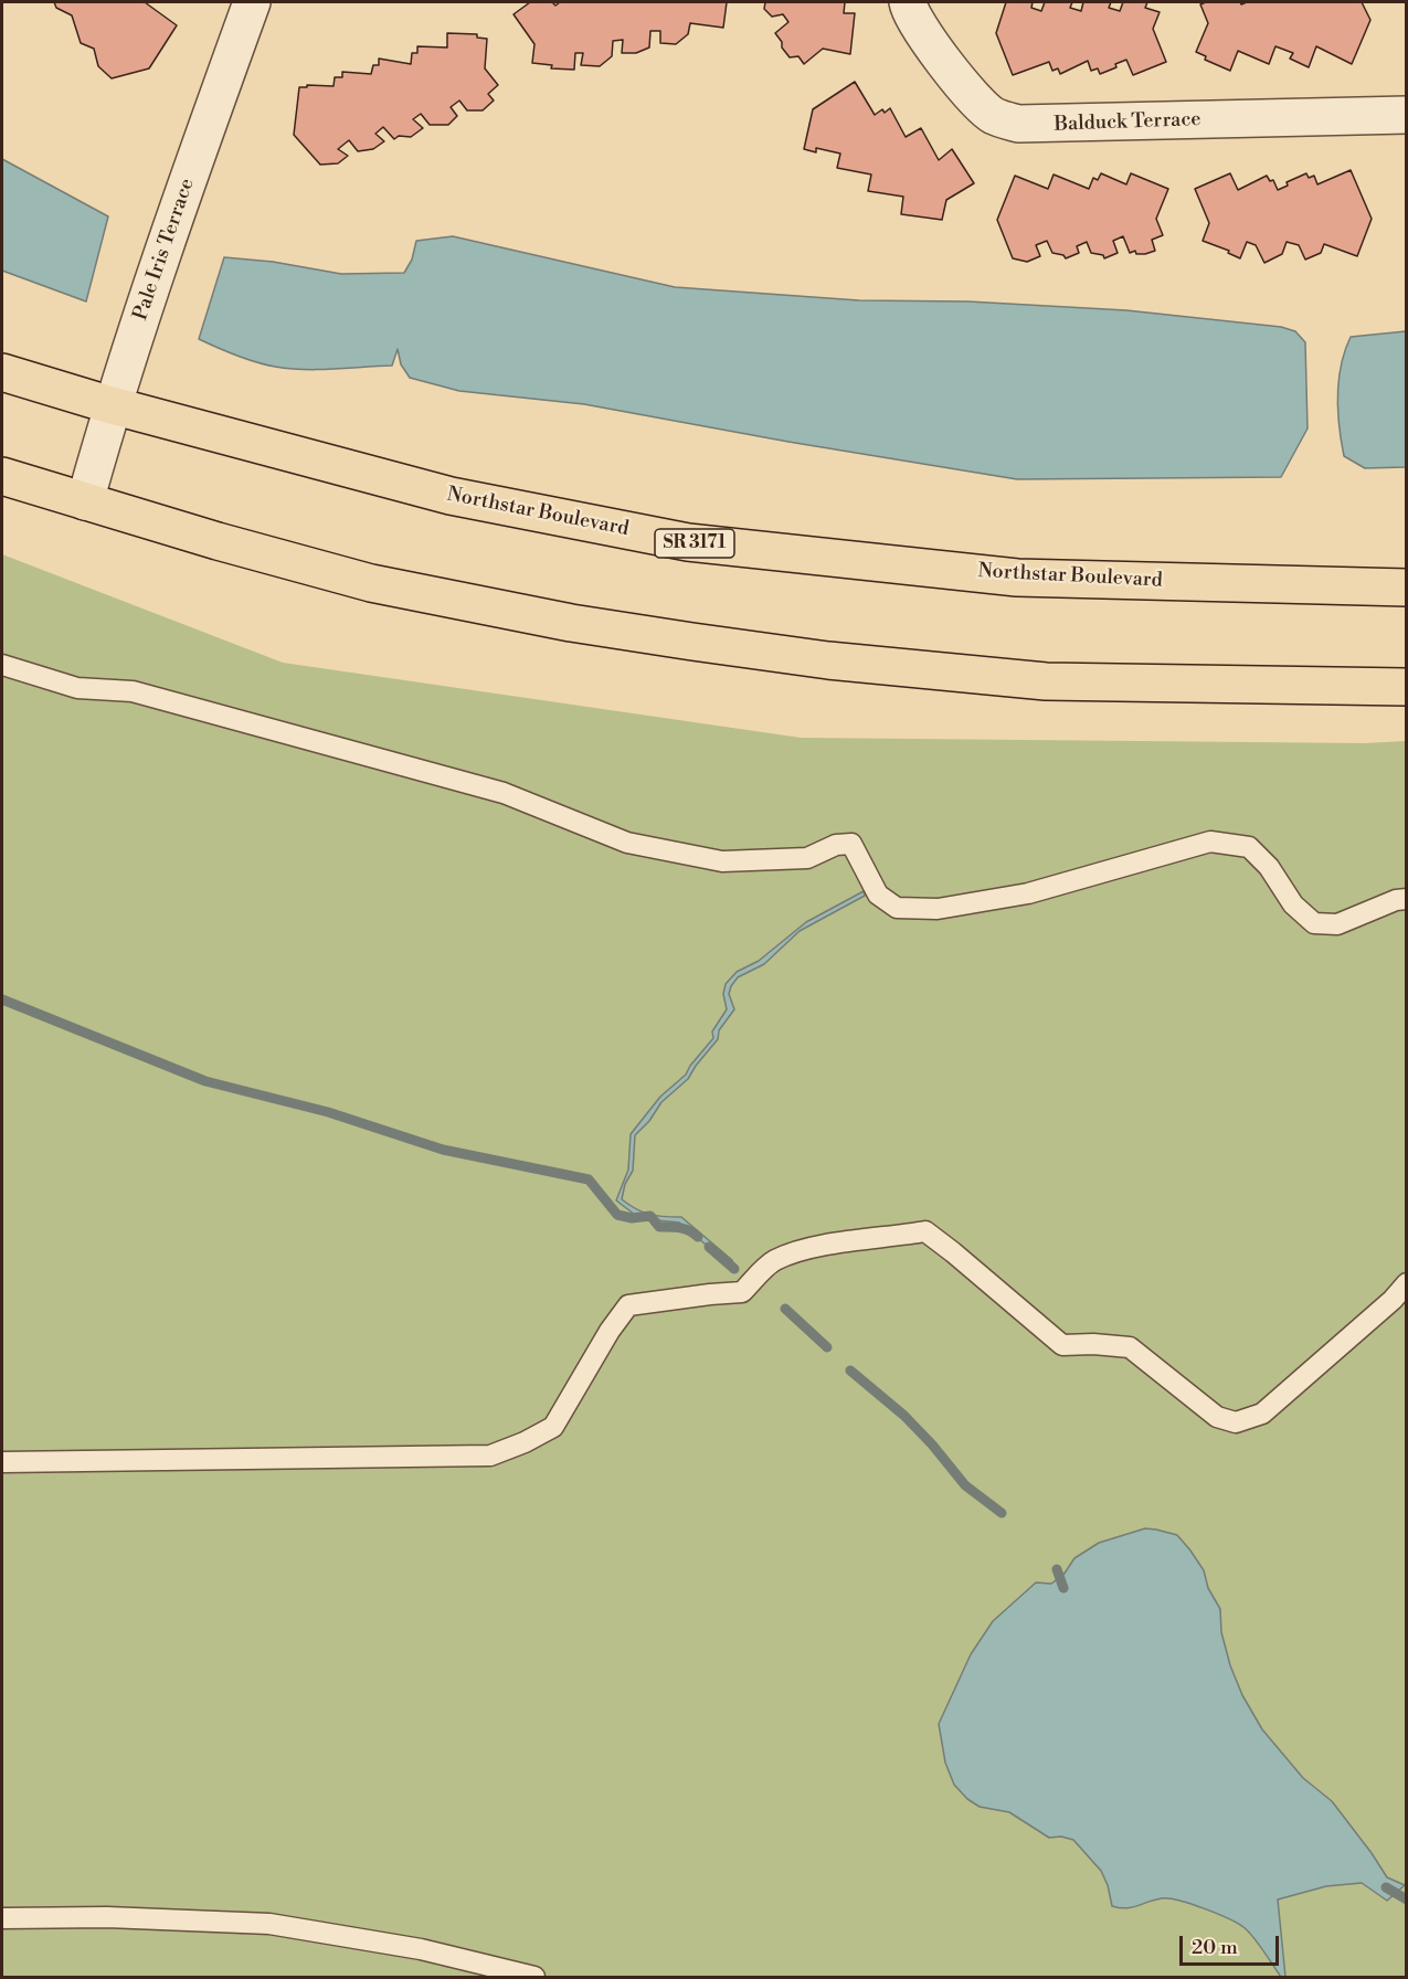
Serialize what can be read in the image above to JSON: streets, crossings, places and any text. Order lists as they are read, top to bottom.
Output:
{
  "streets": {
    "main road": ["Northstar Boulevard", "SR 3171"],
    "street": ["Balduck Terrace", "Pale Iris Terrace"]
  },
  "crossings": [
    ["Pale Iris Terrace", "Northstar Boulevard"]
  ],
  "scale_bar": "20 m"
}
